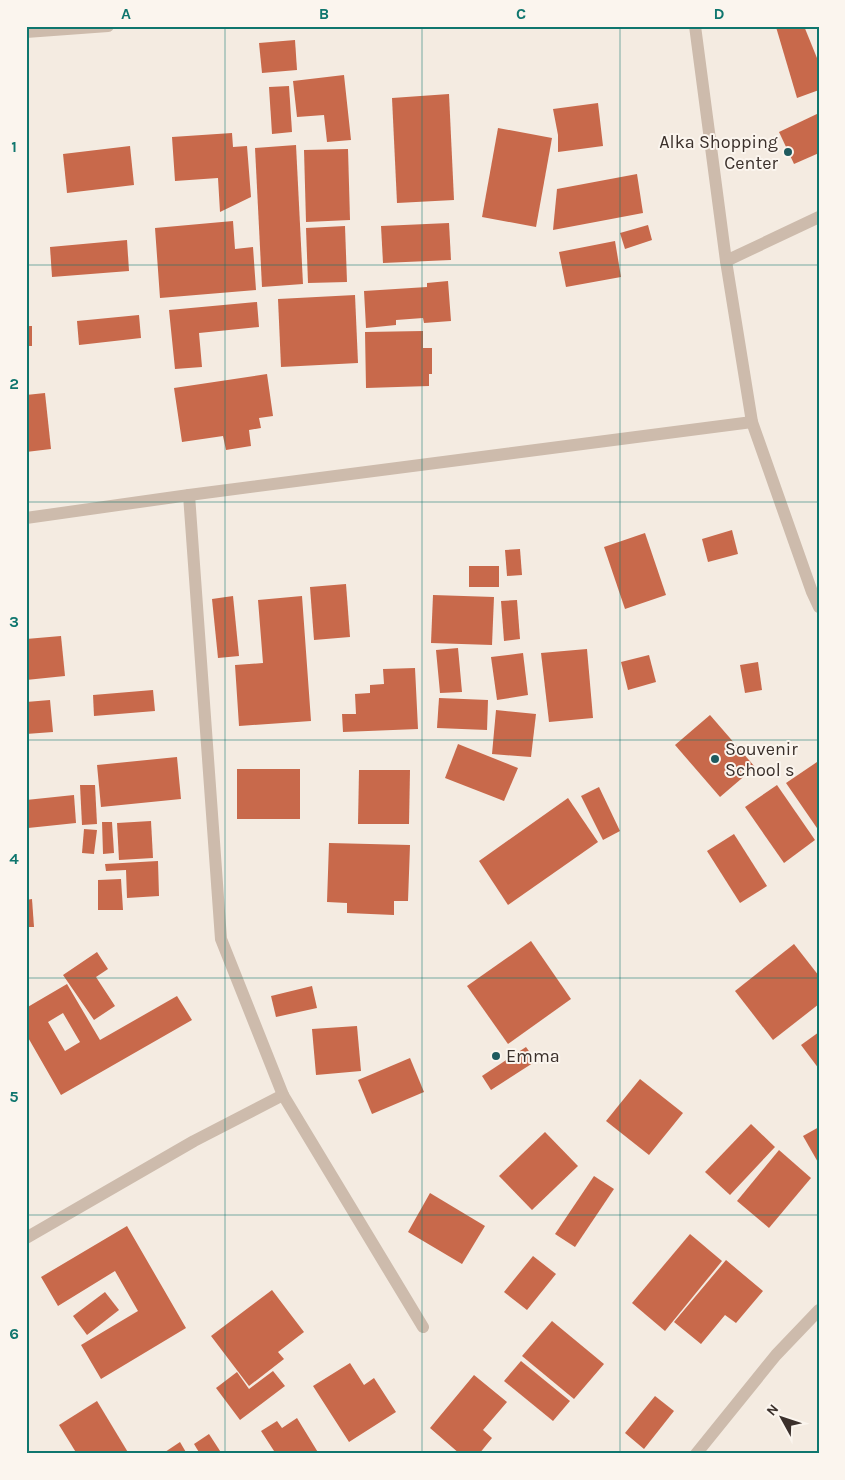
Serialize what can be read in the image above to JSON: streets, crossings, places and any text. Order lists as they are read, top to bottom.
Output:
{
  "places": ["Alka Shopping Center", "Souvenir School s", "Emma"],
  "north": "top left",
  "grid": {
    "columns": [
      "A",
      "B",
      "C",
      "D"
    ],
    "rows": [
      "1",
      "2",
      "3",
      "4",
      "5",
      "6"
    ]
  }
}
